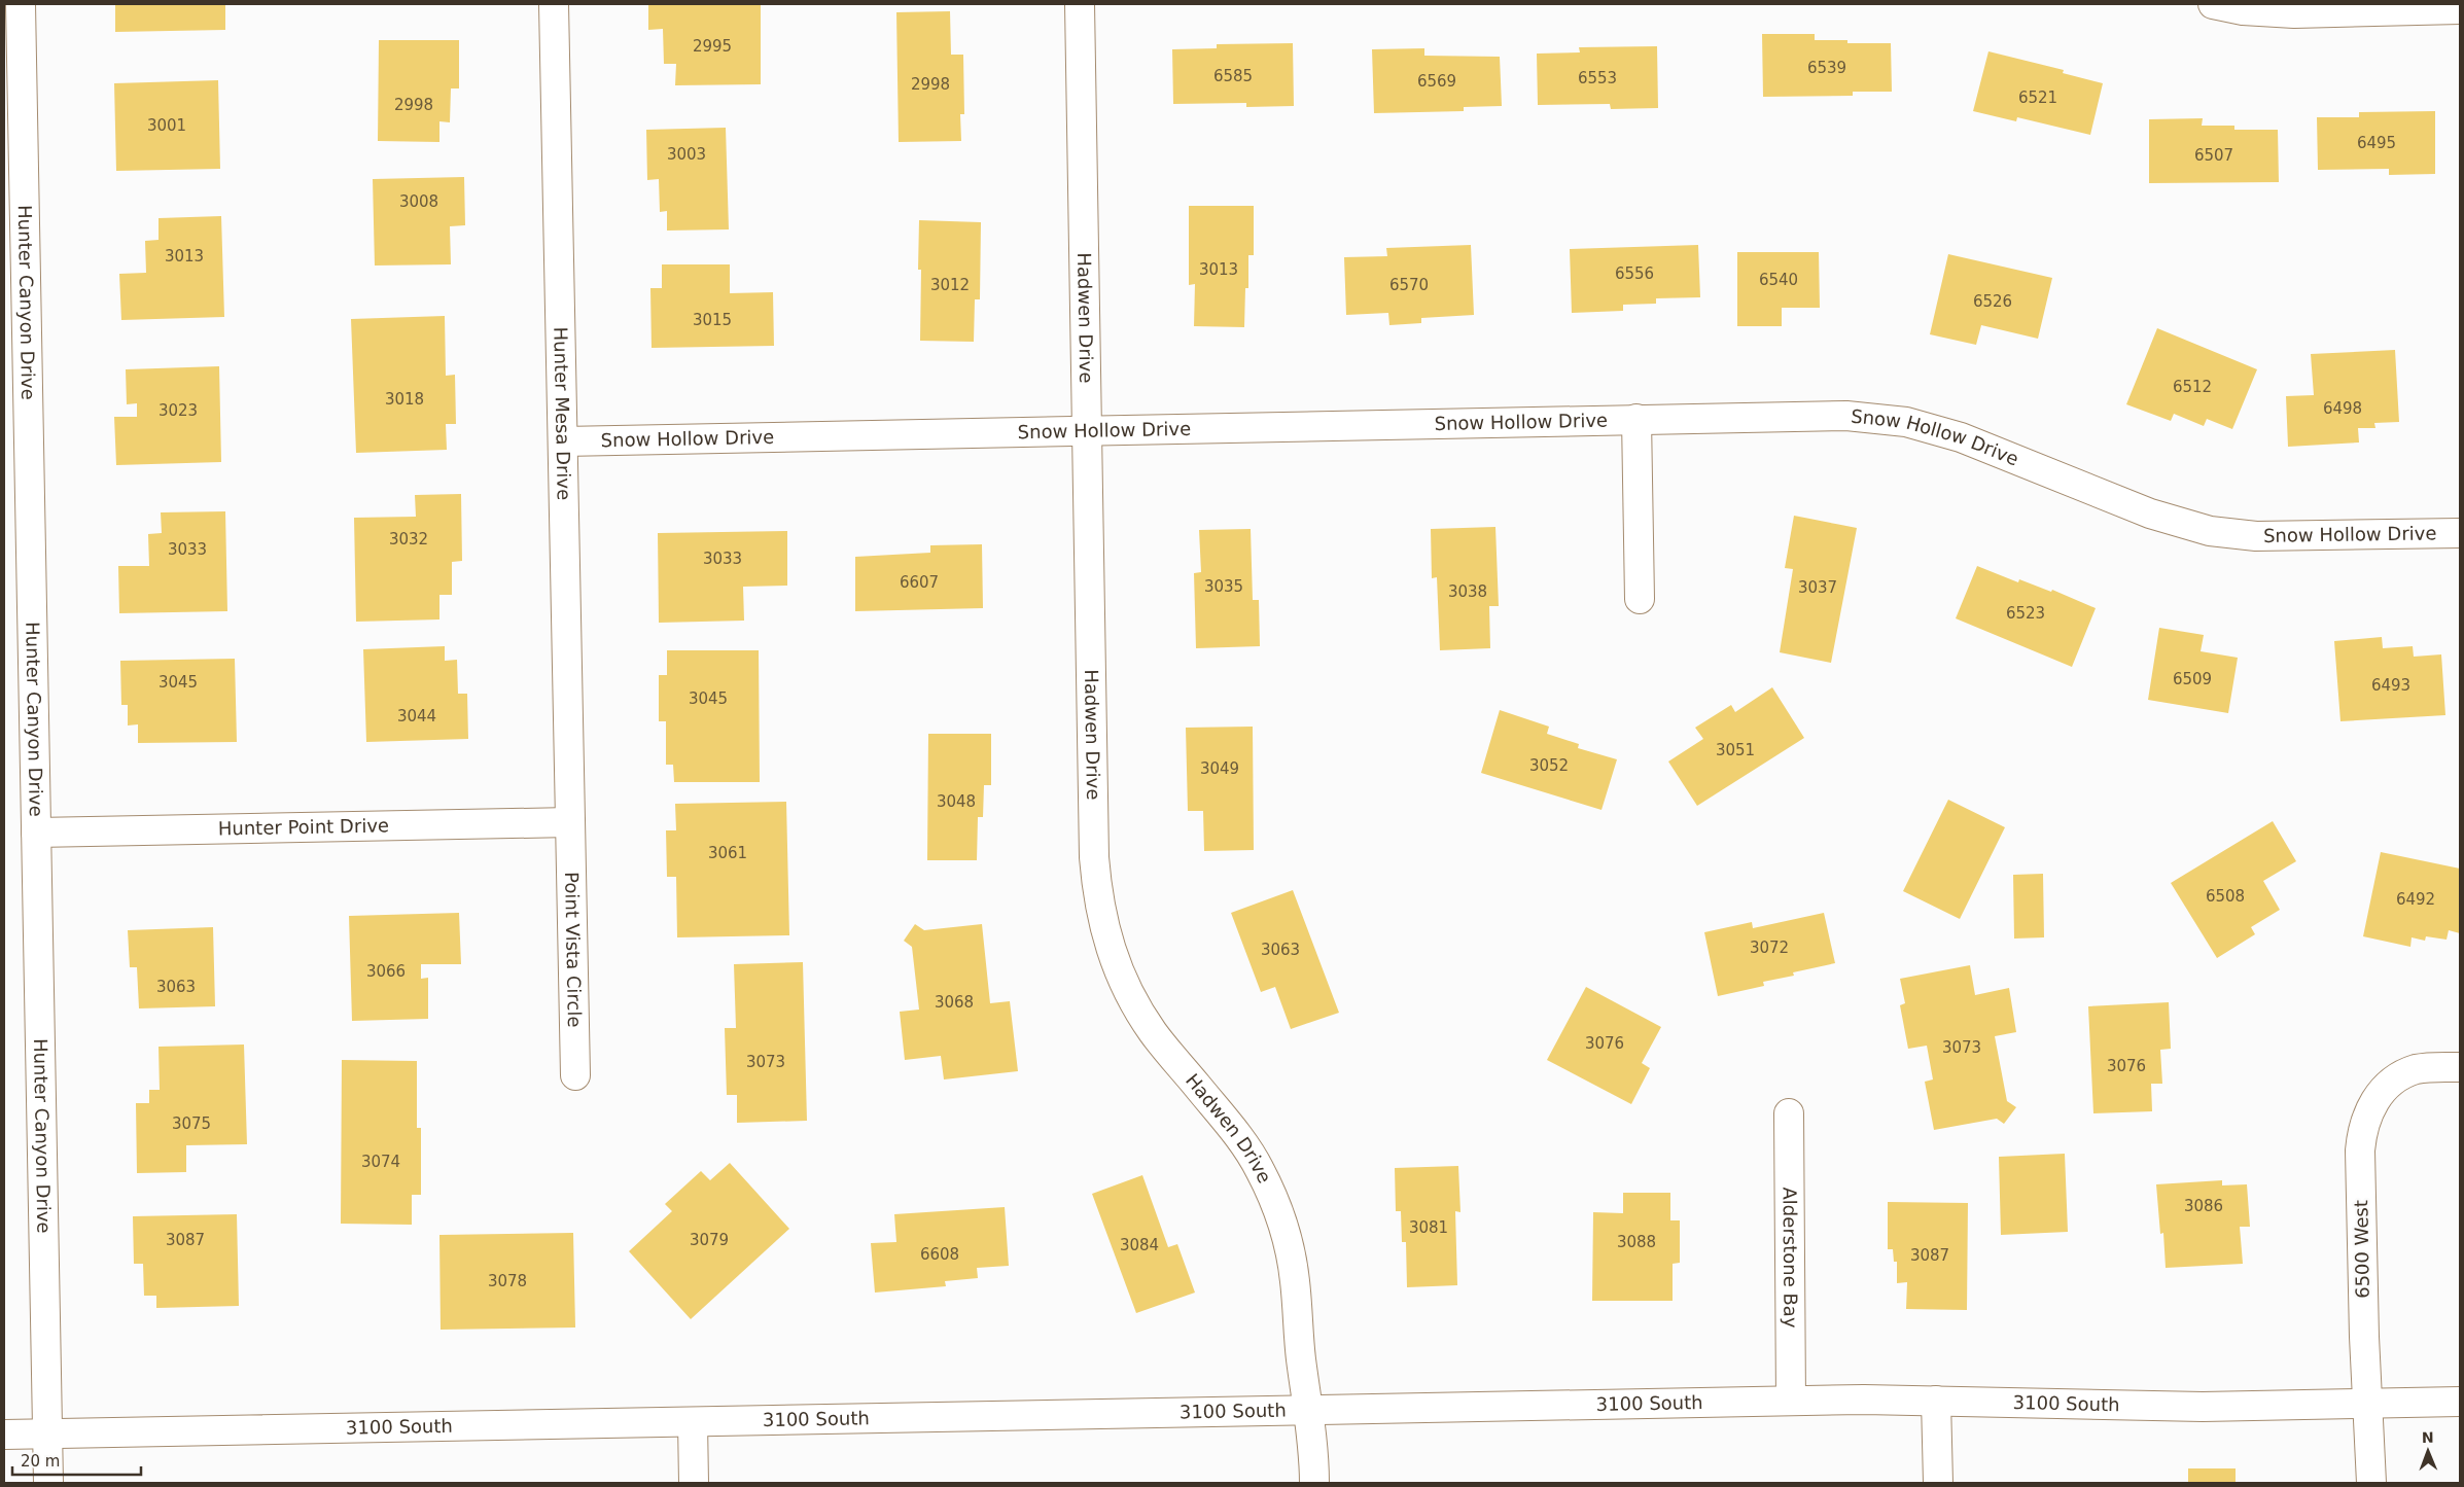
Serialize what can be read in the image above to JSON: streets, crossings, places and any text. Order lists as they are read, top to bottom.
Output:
{
  "streets": {
    "street": [
      "Hunter Canyon Drive",
      "Hadwen Drive",
      "Hunter Mesa Drive",
      "Snow Hollow Drive",
      "Hunter Point Drive",
      "Point Vista Circle",
      "6500 West",
      "Alderstone Bay",
      "3100 South"
    ]
  },
  "crossings": [
    ["Hunter Canyon Drive", "Hunter Point Drive"],
    ["Hunter Canyon Drive", "3100 South"],
    ["Hadwen Drive", "Snow Hollow Drive"],
    ["Hadwen Drive", "3100 South"],
    ["Hunter Mesa Drive", "Snow Hollow Drive"],
    ["Hunter Mesa Drive", "Hunter Point Drive"],
    ["Hunter Mesa Drive", "Point Vista Circle"],
    ["Hunter Point Drive", "Point Vista Circle"],
    ["6500 West", "3100 South"],
    ["Alderstone Bay", "3100 South"]
  ],
  "house_numbers": [
    "2995",
    "6539",
    "6585",
    "6553",
    "6569",
    "2998",
    "6521",
    "2998",
    "3001",
    "6495",
    "3003",
    "6507",
    "3008",
    "3013",
    "3013",
    "6556",
    "6540",
    "3012",
    "6570",
    "6526",
    "3015",
    "6512",
    "3018",
    "6498",
    "3023",
    "3032",
    "3033",
    "3033",
    "6607",
    "3035",
    "3037",
    "3038",
    "6523",
    "6509",
    "3045",
    "6493",
    "3045",
    "3044",
    "3051",
    "3052",
    "3049",
    "3048",
    "3061",
    "6508",
    "6492",
    "3072",
    "3063",
    "3066",
    "3063",
    "3068",
    "3076",
    "3073",
    "3073",
    "3076",
    "3075",
    "3074",
    "3086",
    "3081",
    "3087",
    "3079",
    "3088",
    "3084",
    "6608",
    "3087",
    "3078"
  ],
  "scale_bar": "20 m",
  "north": "top"
}
